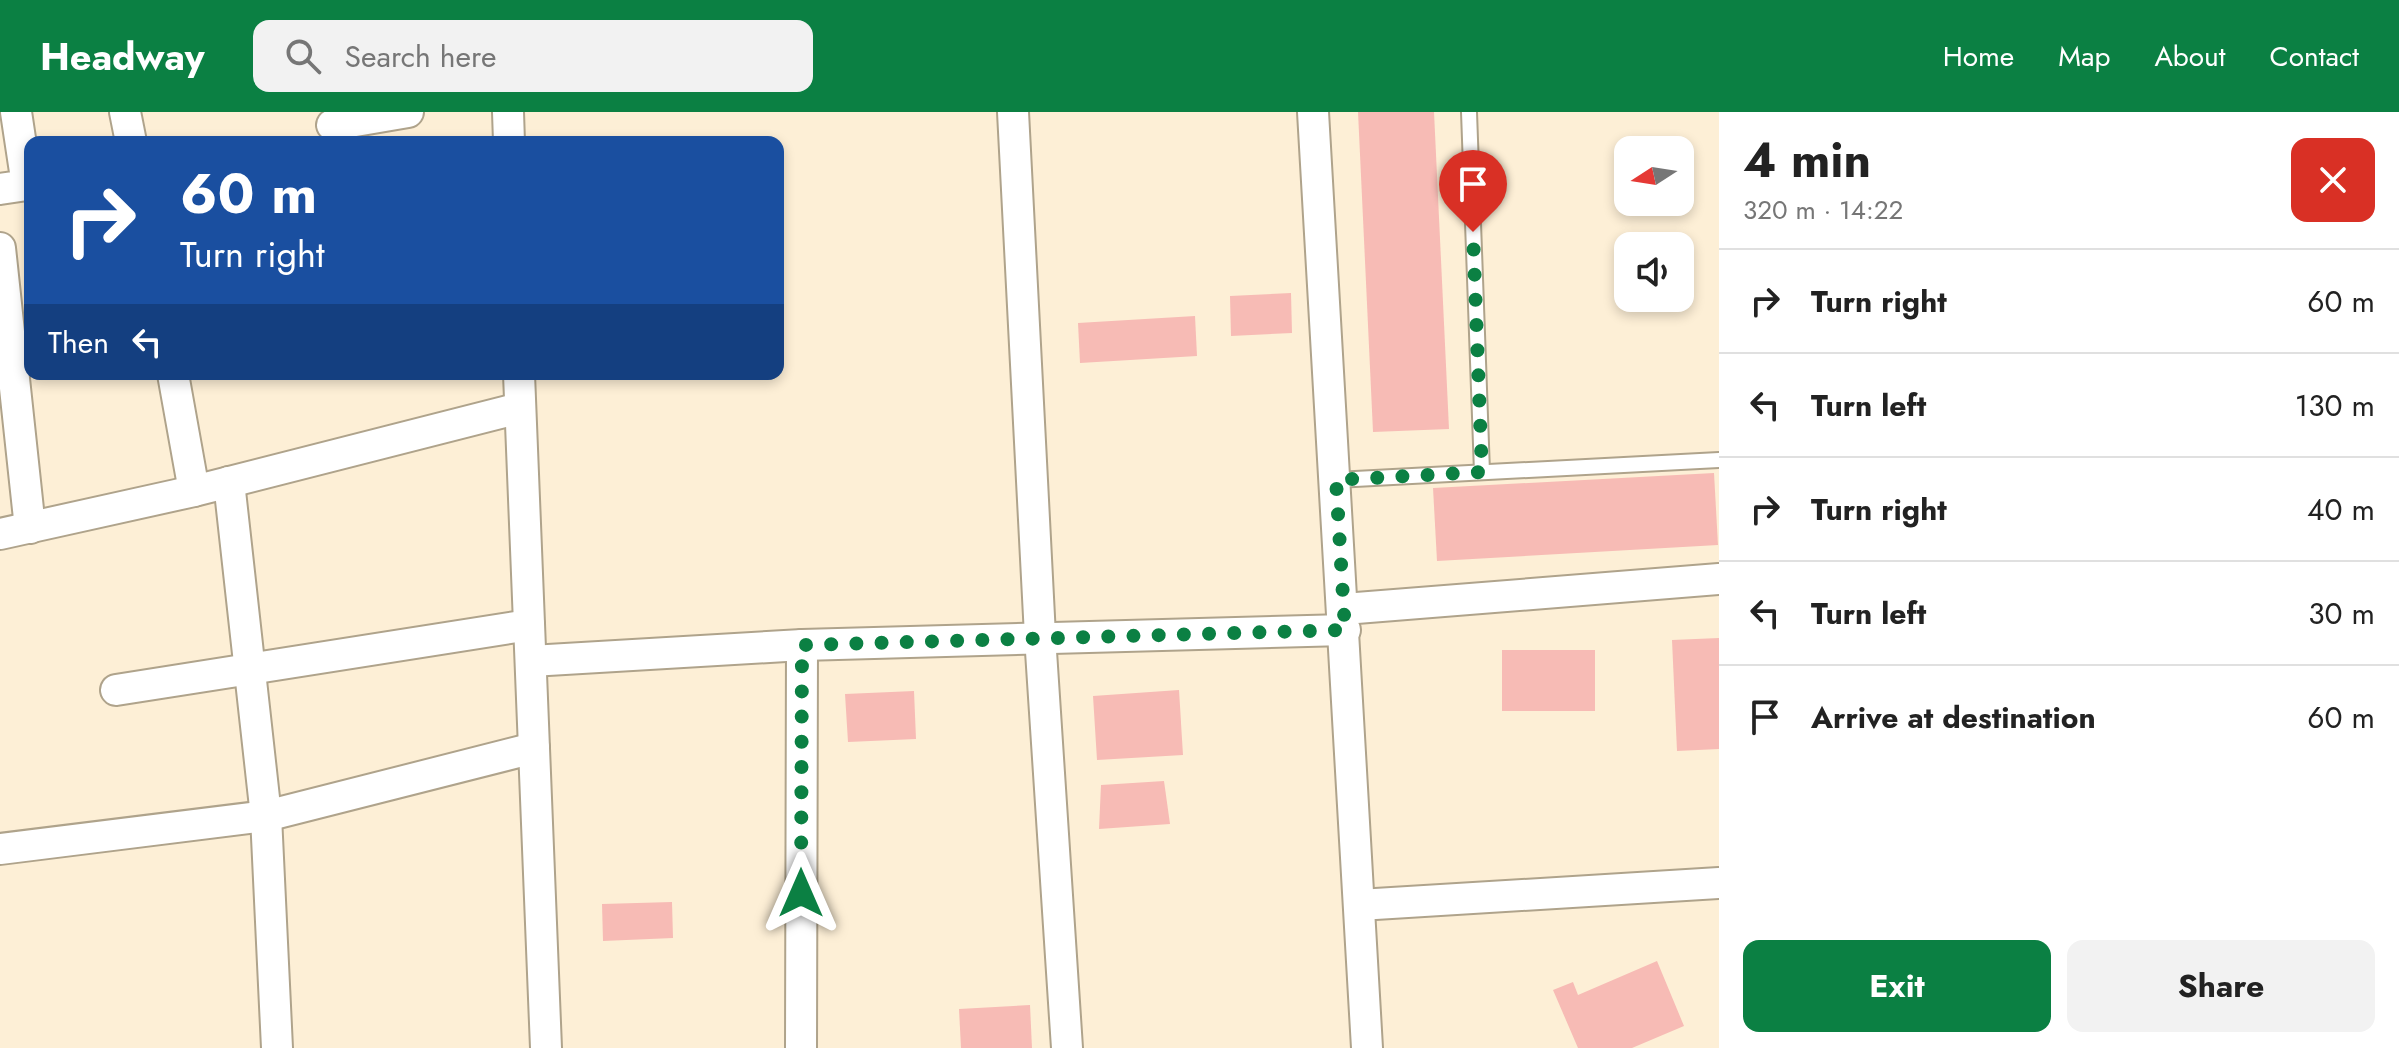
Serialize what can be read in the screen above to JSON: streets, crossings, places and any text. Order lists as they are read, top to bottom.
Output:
{
  "north": "left",
  "page": {
    "header": "Headway",
    "search": "Search here",
    "nav": [
      "Home",
      "Map",
      "About",
      "Contact"
    ],
    "heading": ["4 min", "320 m · 14:22"],
    "turn": ["60 m", "Turn right"],
    "list": [
      {
        "name": "Turn right",
        "value": "60 m"
      },
      {
        "name": "Turn left",
        "value": "130 m"
      },
      {
        "name": "Turn right",
        "value": "40 m"
      },
      {
        "name": "Turn left",
        "value": "30 m"
      },
      {
        "name": "Arrive at destination",
        "value": "60 m"
      }
    ],
    "then": "Then",
    "buttons": ["Exit", "Share"]
  }
}
